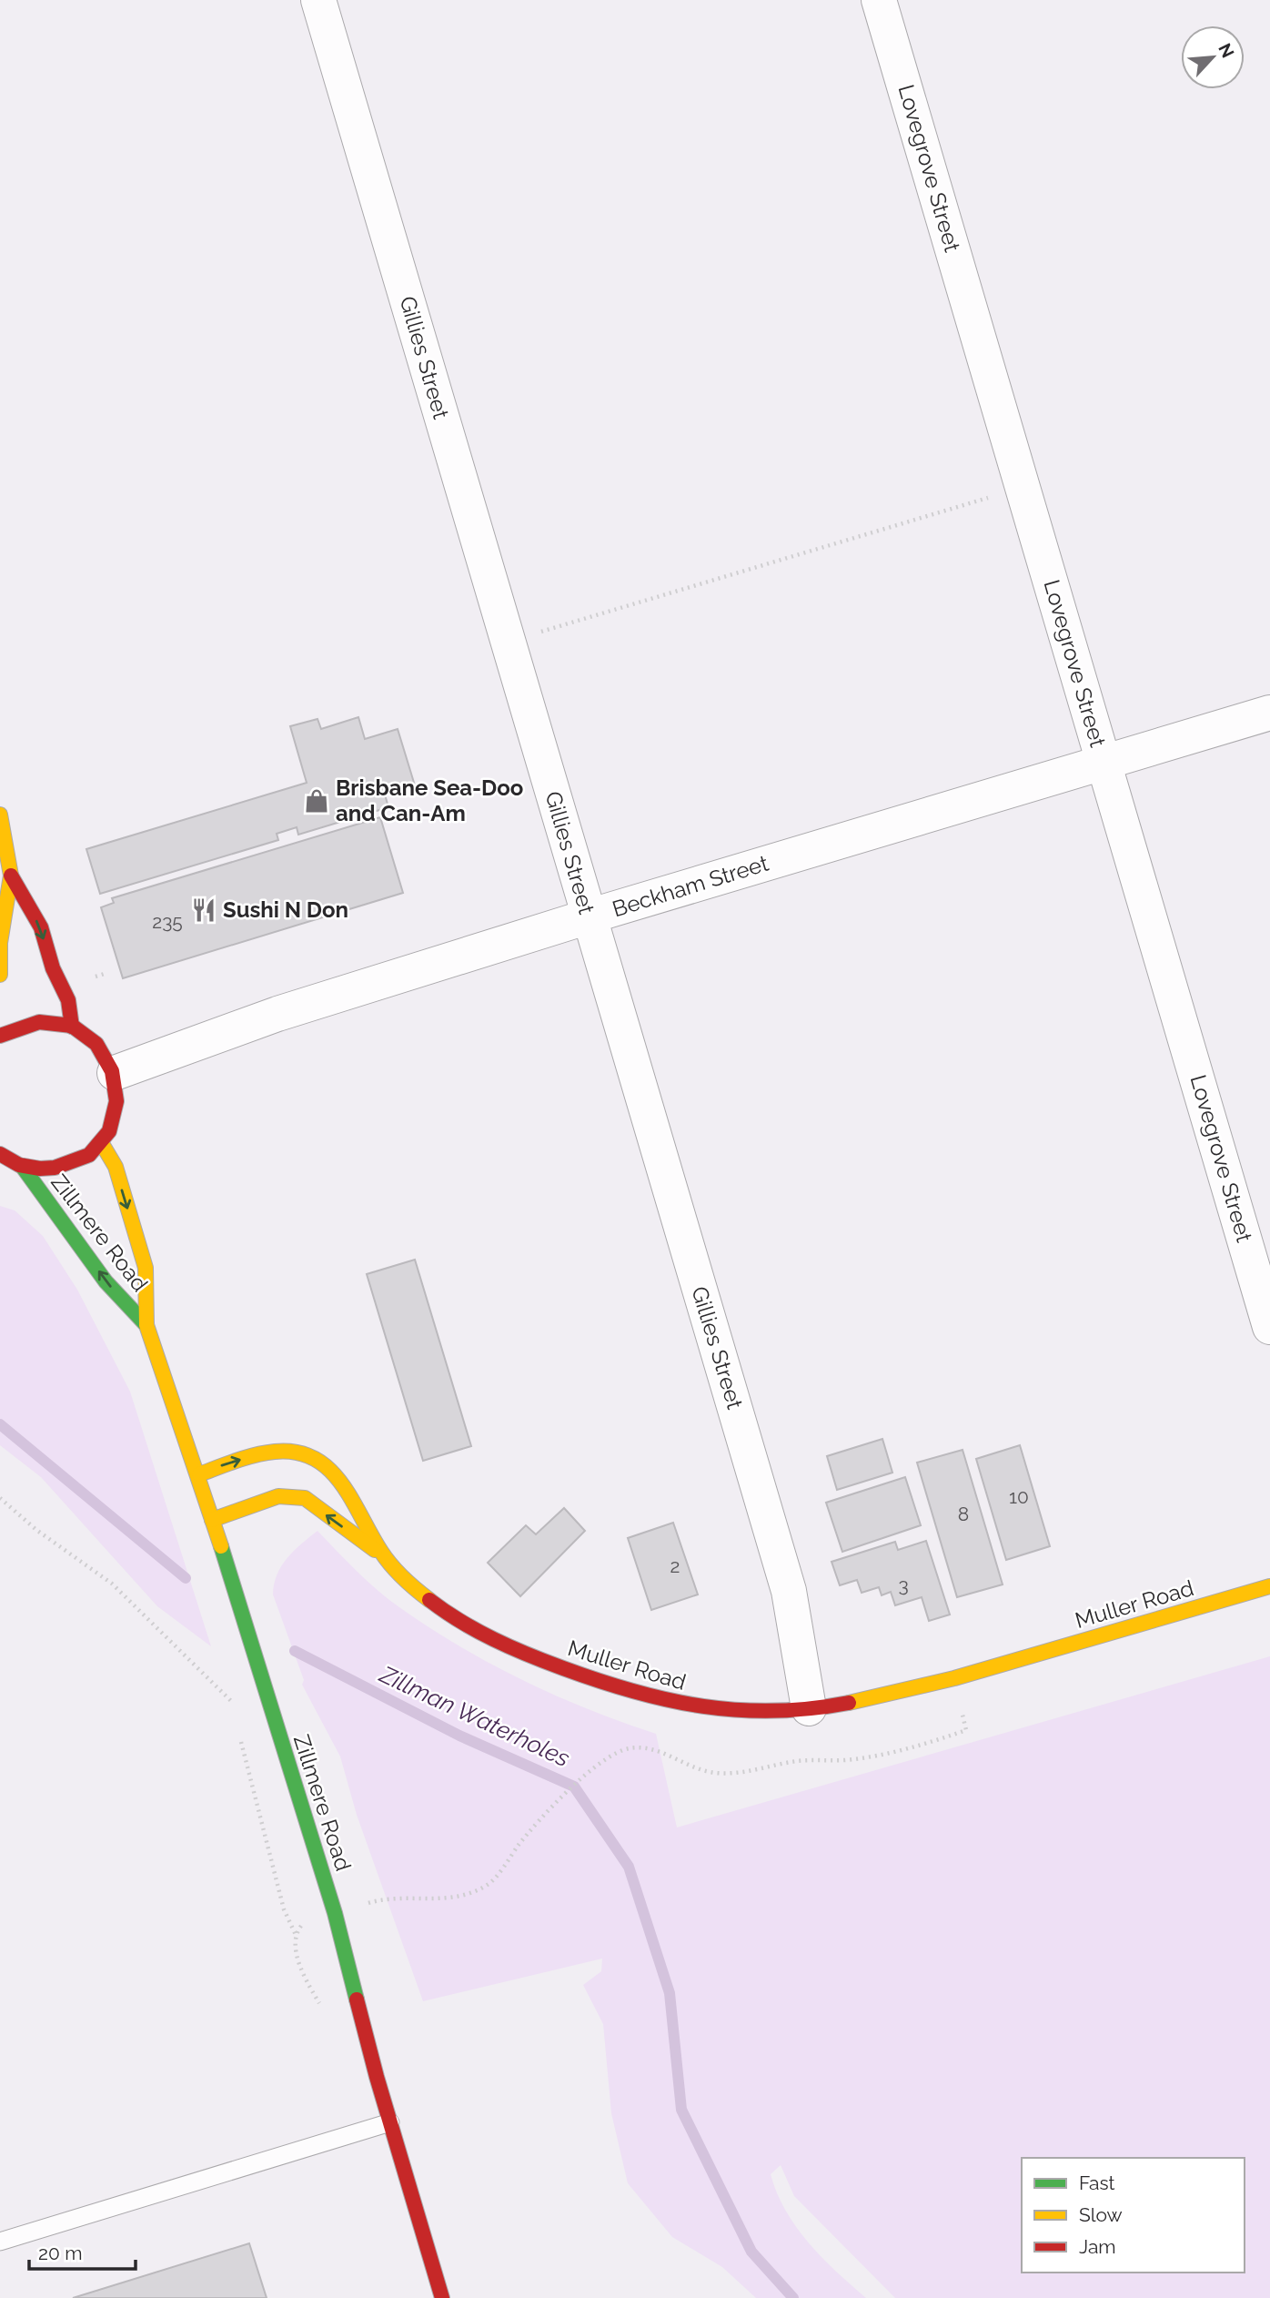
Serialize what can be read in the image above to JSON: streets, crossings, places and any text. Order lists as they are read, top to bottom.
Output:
{
  "streets": {
    "main road": ["Zillmere Road", "Muller Road"],
    "street": ["Lovegrove Street", "Gillies Street", "Beckham Street"]
  },
  "crossings": [
    ["Lovegrove Street", "Beckham Street"],
    ["Gillies Street", "Beckham Street"],
    ["Gillies Street", "Muller Road"],
    ["Zillmere Road", "Muller Road"]
  ],
  "water": ["Zillman Waterholes"],
  "places": {
    "shop": ["Brisbane Sea-Doo and Can-Am"],
    "restaurant": ["Sushi N Don"]
  },
  "house_numbers": [
    "235",
    "10",
    "8",
    "2",
    "3"
  ],
  "legend": ["Fast", "Slow", "Jam"],
  "scale_bar": "20 m",
  "north": "top right"
}
